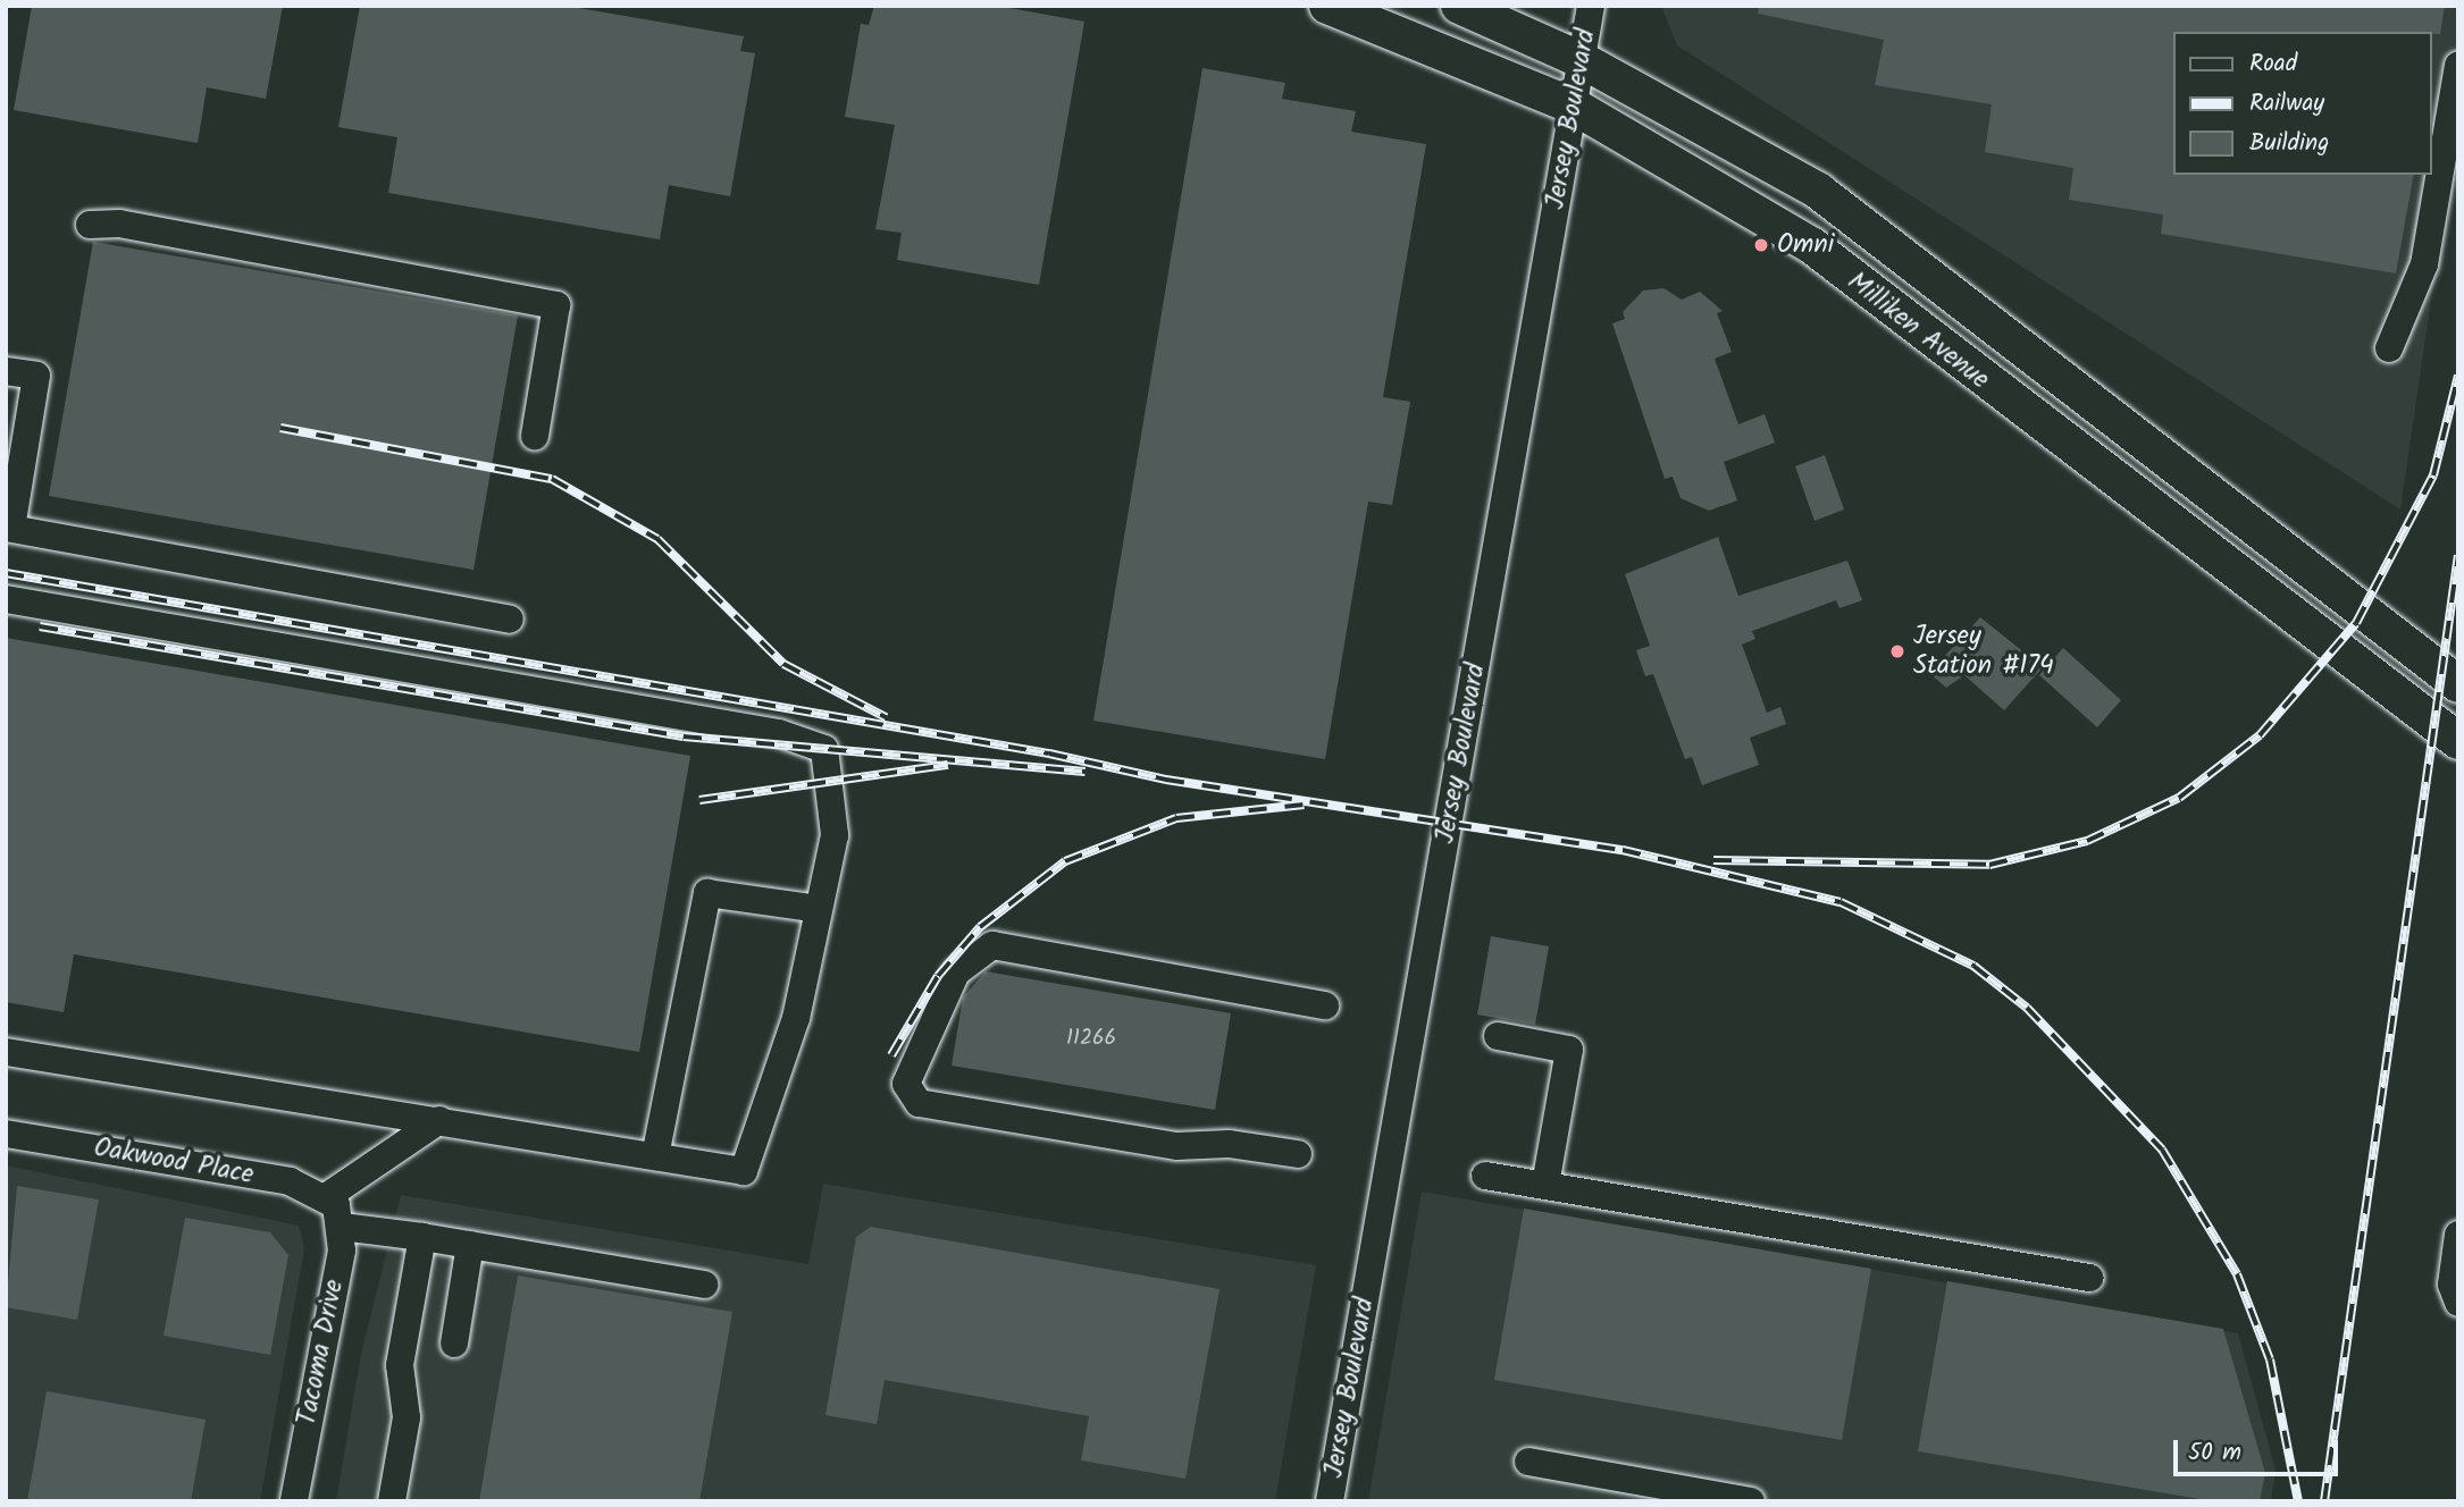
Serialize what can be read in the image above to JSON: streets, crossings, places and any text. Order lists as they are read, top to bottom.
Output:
{
  "streets": {
    "main road": ["Milliken Avenue"],
    "street": ["Jersey Boulevard", "Oakwood Place", "Tacoma Drive"]
  },
  "crossings": [
    ["Jersey Boulevard", "Milliken Avenue"],
    ["Oakwood Place", "Tacoma Drive"]
  ],
  "places": ["Omni", "Jersey Station #174"],
  "house_numbers": ["11266"],
  "legend": ["Road", "Railway", "Building"],
  "scale_bar": "50 m"
}
